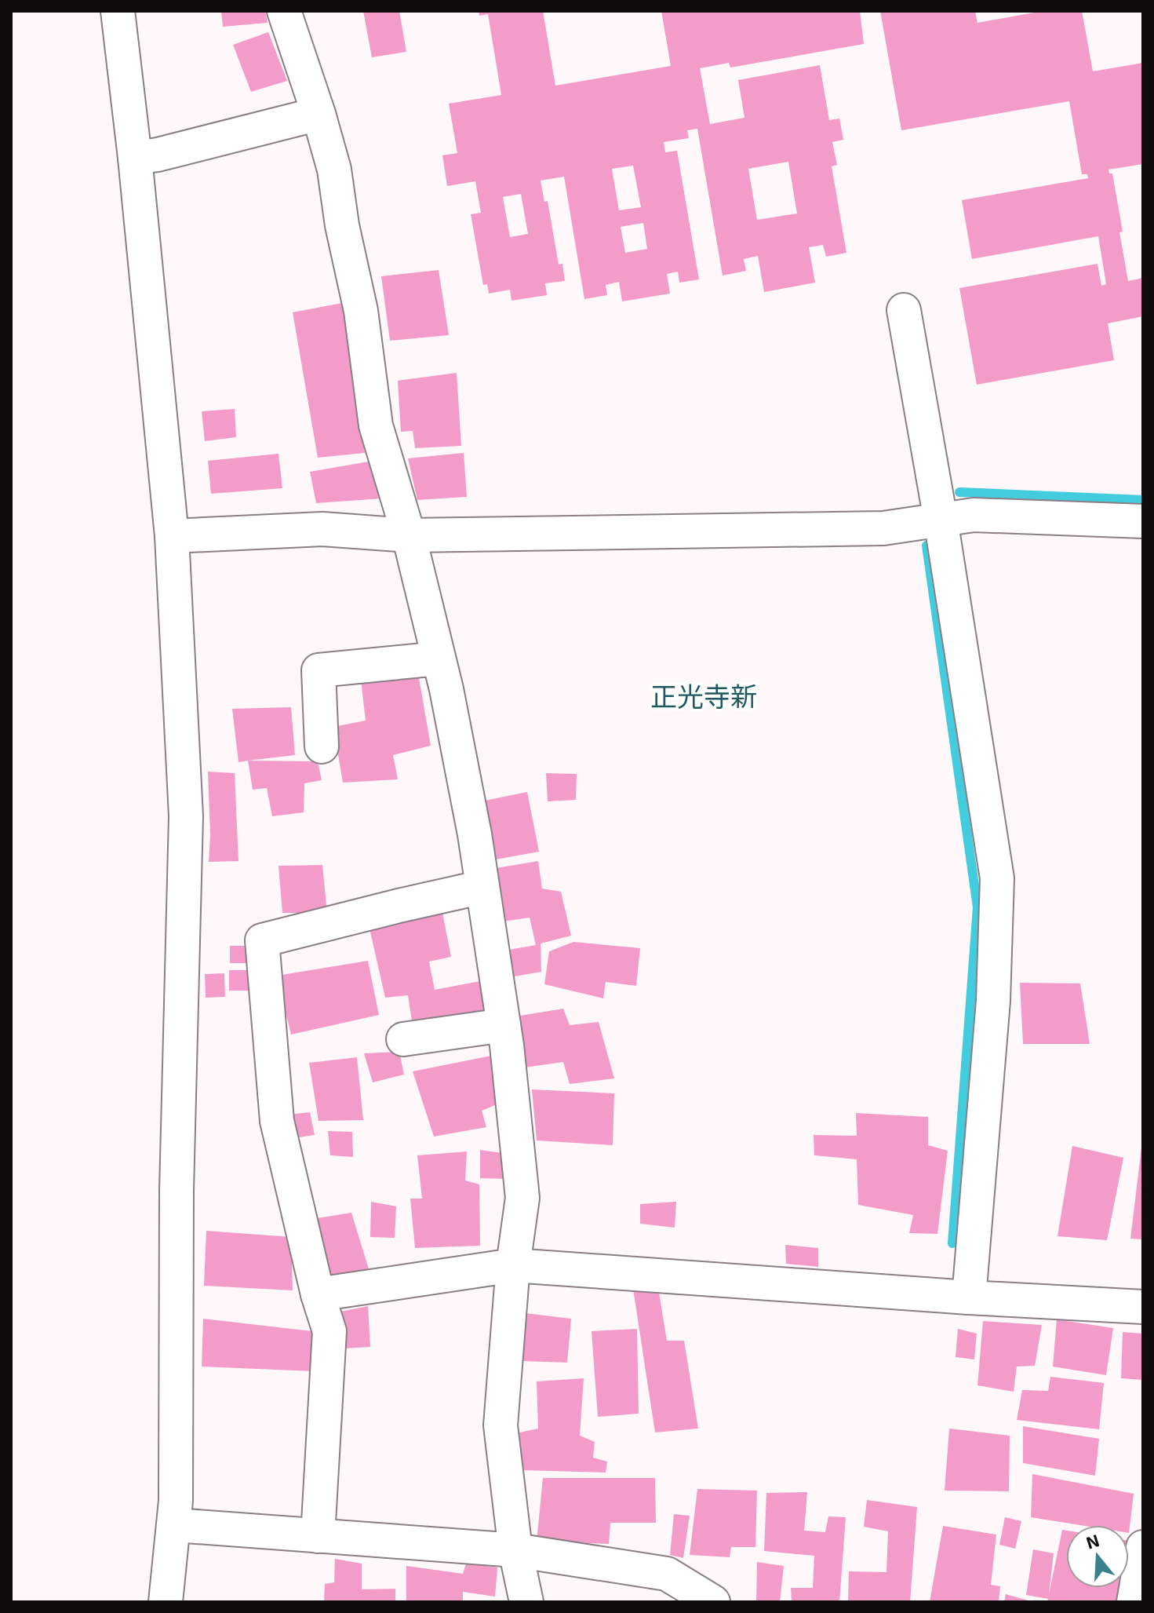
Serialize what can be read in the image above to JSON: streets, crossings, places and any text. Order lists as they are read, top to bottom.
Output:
{
  "districts": ["正光寺新"],
  "north": "top"
}
